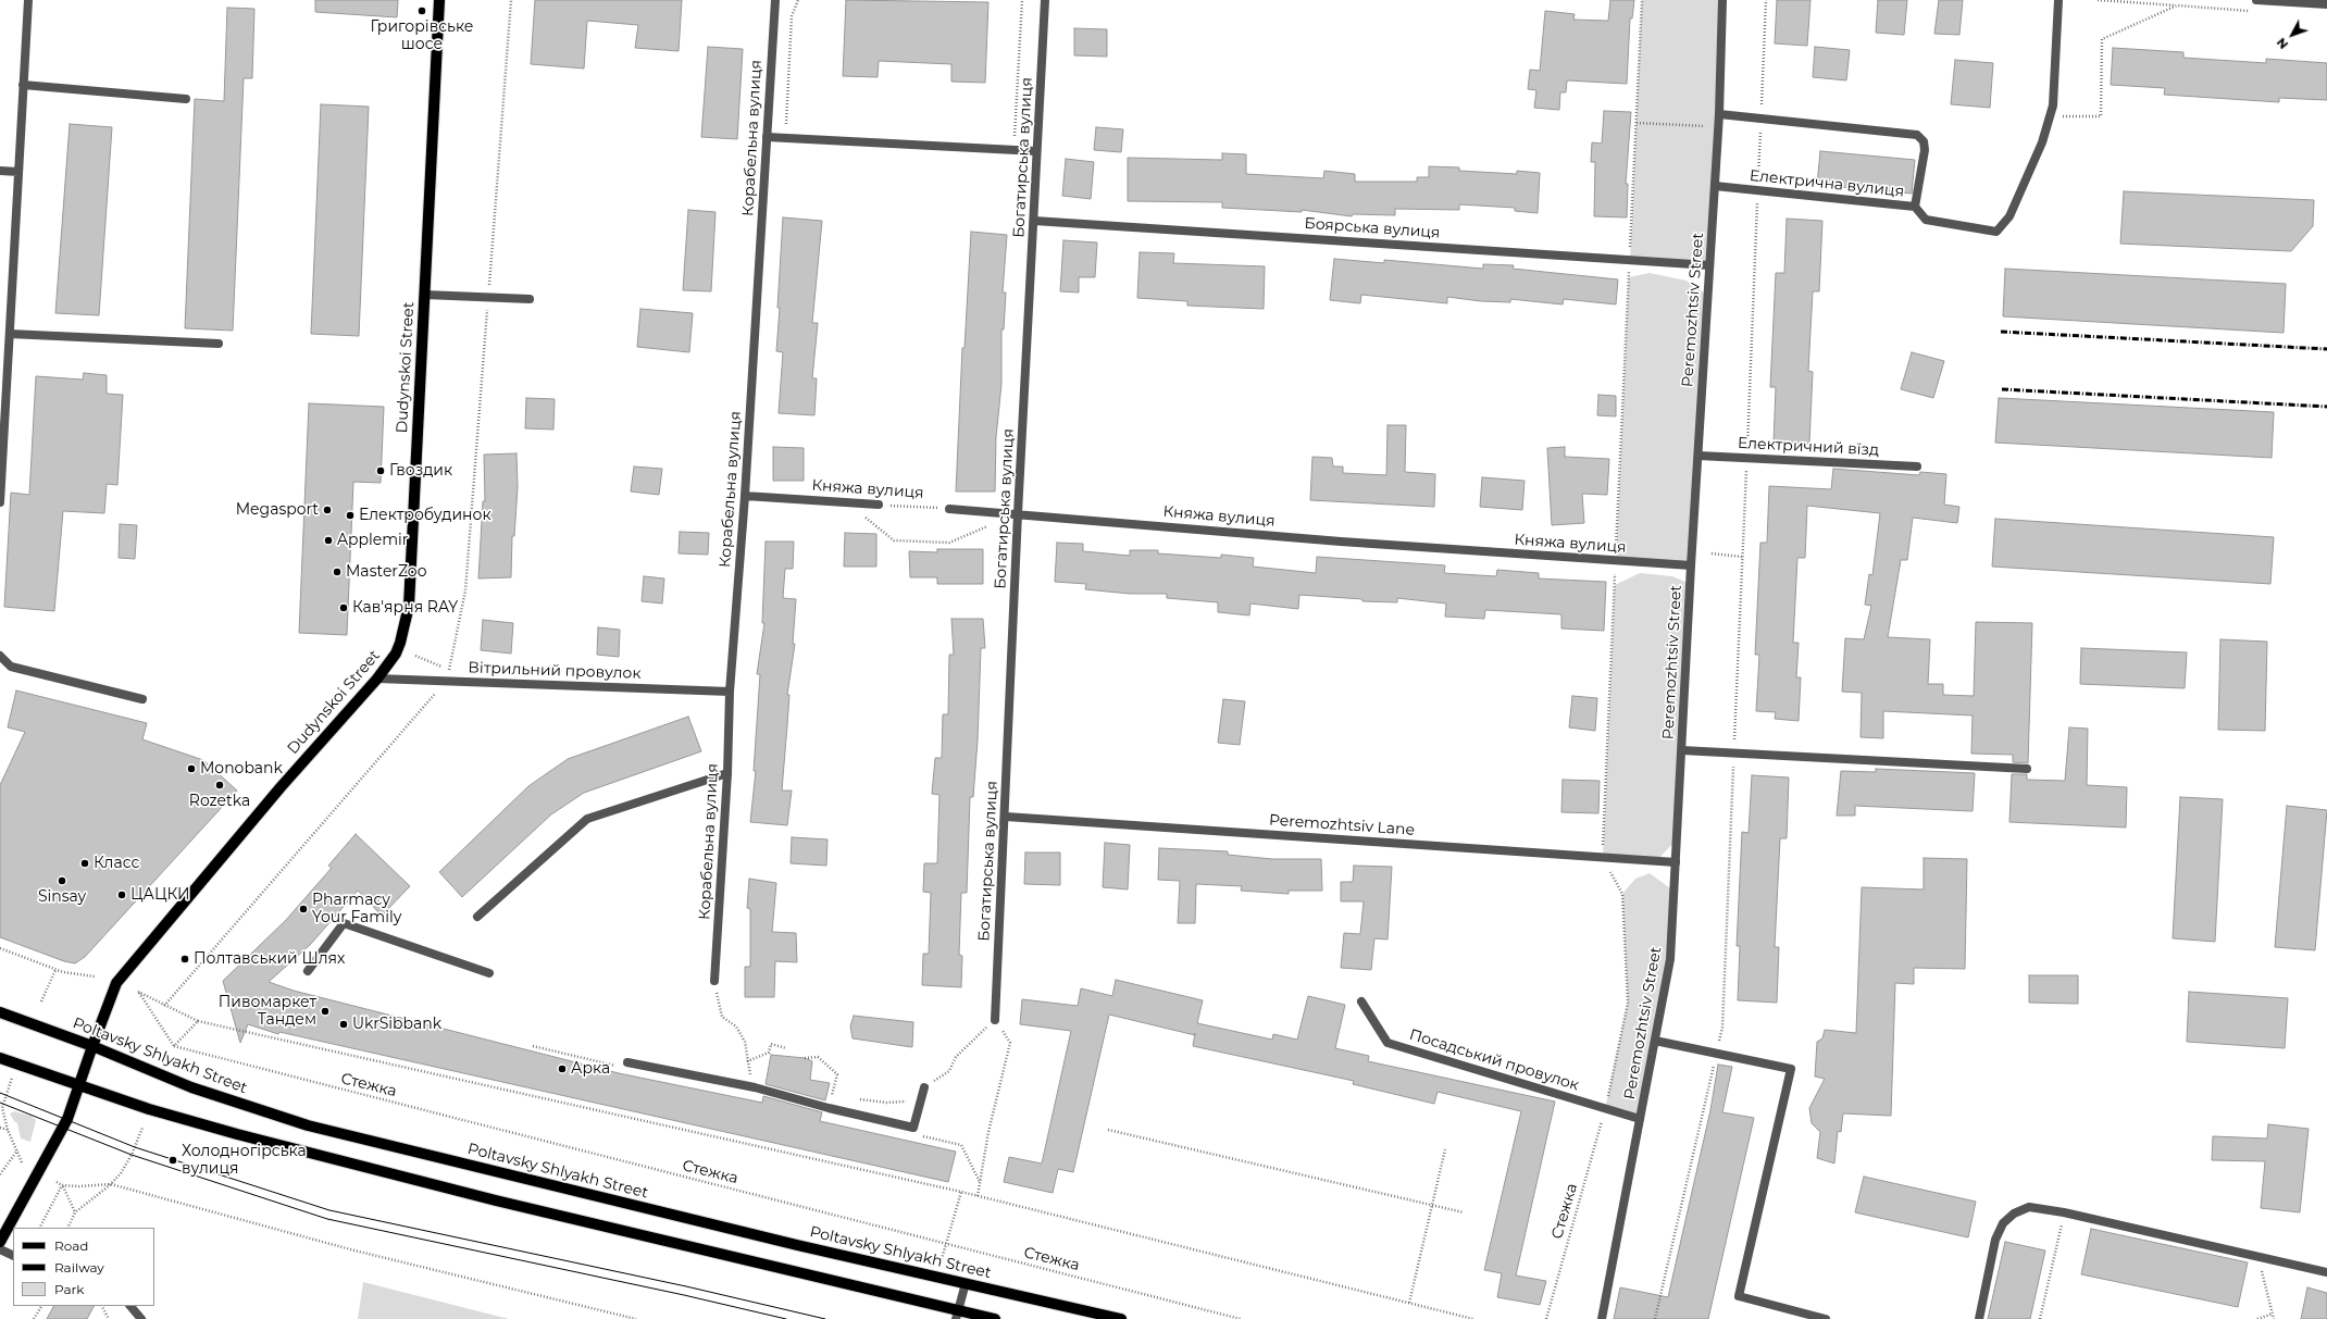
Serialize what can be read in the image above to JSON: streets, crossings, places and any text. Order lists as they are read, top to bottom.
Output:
{
  "streets": {
    "main road": ["Dudynskoi Street", "Poltavsky Shlyakh Street"],
    "street": [
      "Корабельна вулиця",
      "Богатирська вулиця",
      "Електрична вулиця",
      "Боярська вулиця",
      "Peremozhtsiv Street",
      "Електричний вїзд",
      "Княжа вулиця",
      "Вітрильний провулок",
      "Peremozhtsiv Lane",
      "Посадський провулок"
    ],
    "path": ["Стежка"]
  },
  "crossings": [
    ["Корабельна вулиця", "Княжа вулиця"],
    ["Корабельна вулиця", "Вітрильний провулок"],
    ["Богатирська вулиця", "Боярська вулиця"],
    ["Богатирська вулиця", "Княжа вулиця"],
    ["Богатирська вулиця", "Peremozhtsiv Lane"],
    ["Електрична вулиця", "Peremozhtsiv Street"],
    ["Боярська вулиця", "Peremozhtsiv Street"],
    ["Peremozhtsiv Street", "Електричний вїзд"],
    ["Peremozhtsiv Street", "Княжа вулиця"],
    ["Peremozhtsiv Street", "Peremozhtsiv Lane"],
    ["Peremozhtsiv Street", "Посадський провулок"],
    ["Dudynskoi Street", "Вітрильний провулок"],
    ["Dudynskoi Street", "Poltavsky Shlyakh Street"],
    ["Посадський провулок", "Стежка"]
  ],
  "places": [
    "Григорівське шосе",
    "Гвоздик",
    "Megasport",
    "Електробудинок",
    "Applemir",
    "MasterZoo",
    "Кав'ярня RAY",
    "Monobank",
    "Rozetka",
    "Класс",
    "Sinsay",
    "ЦАЦКИ",
    "Pharmacy Your Family",
    "Полтавський Шлях",
    "Пивомаркет Тандем",
    "UkrSibbank",
    "Арка",
    "Холодногірська вулиця"
  ],
  "legend": ["Road", "Railway", "Park"],
  "north": "bottom left"
}
